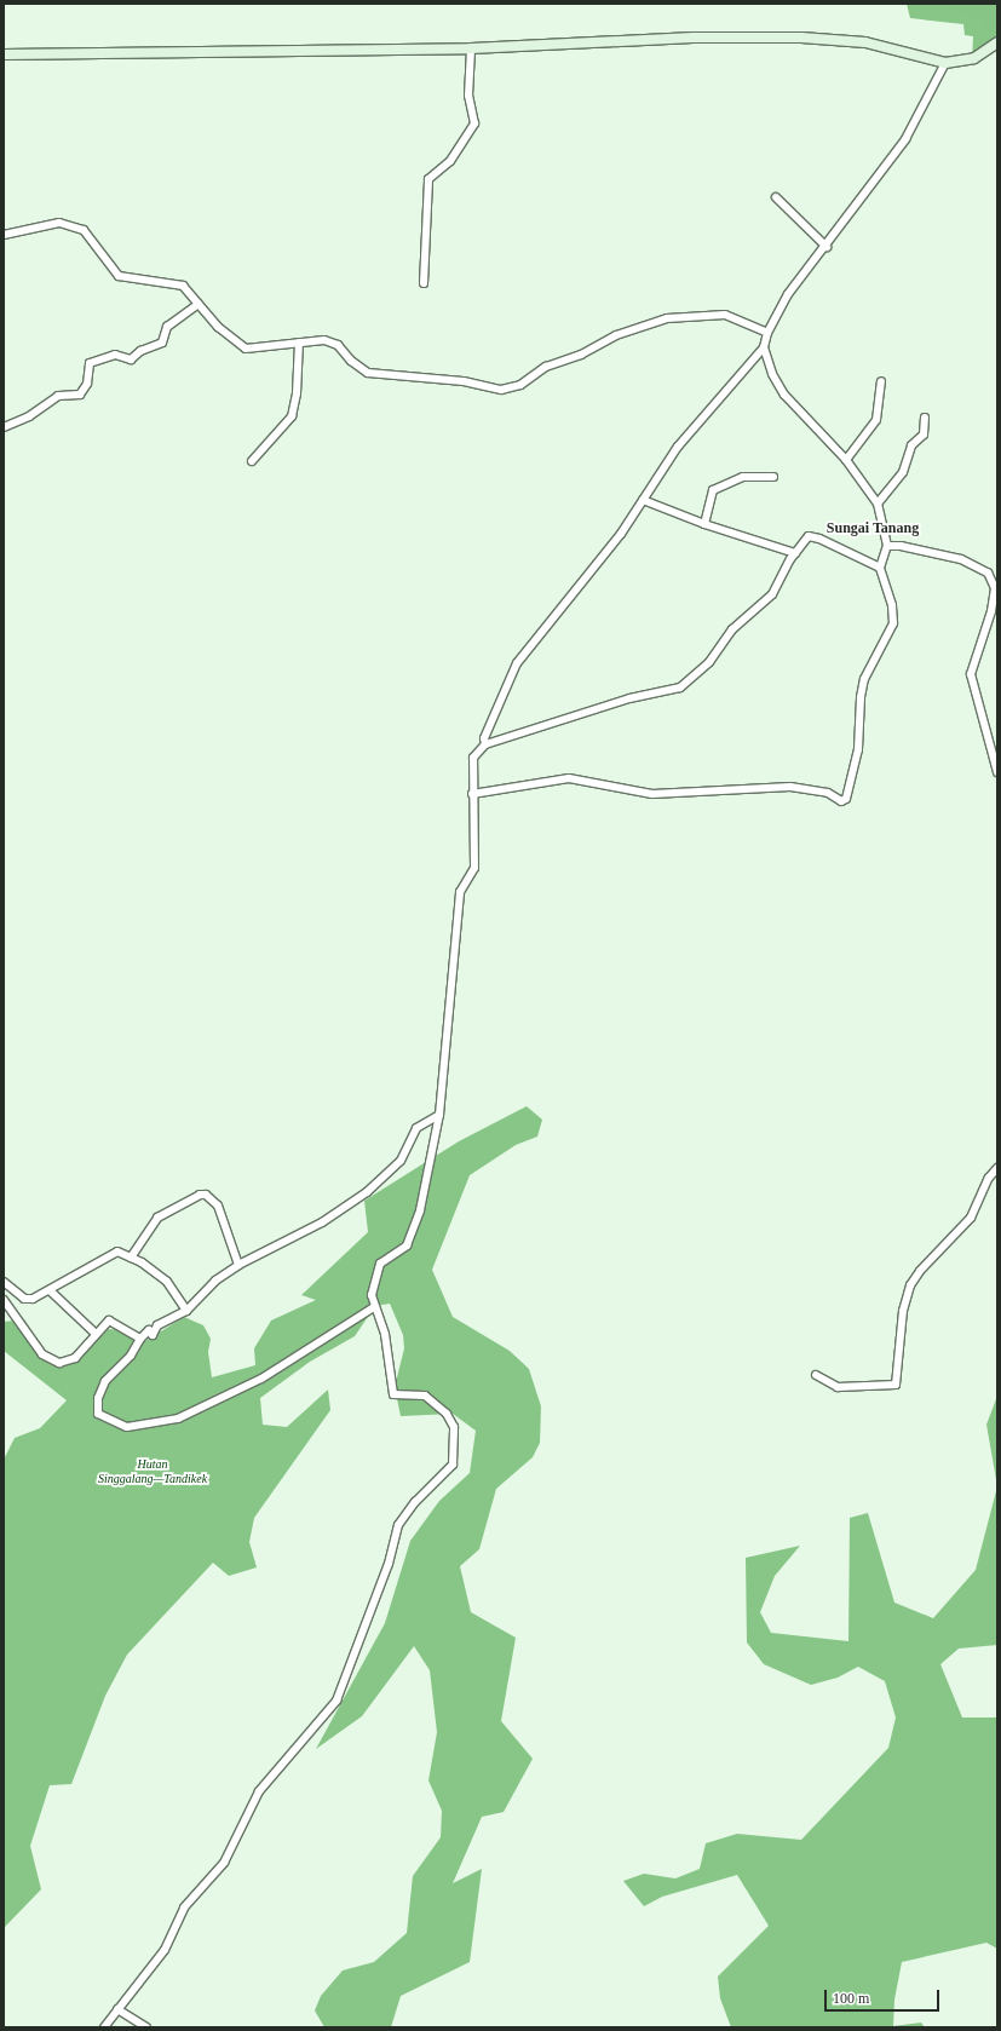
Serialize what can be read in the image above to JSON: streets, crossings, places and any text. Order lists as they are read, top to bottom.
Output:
{
  "districts": ["Sungai Tanang"],
  "parks": ["Hutan Singgalang—Tandikek"],
  "scale_bar": "100 m"
}
